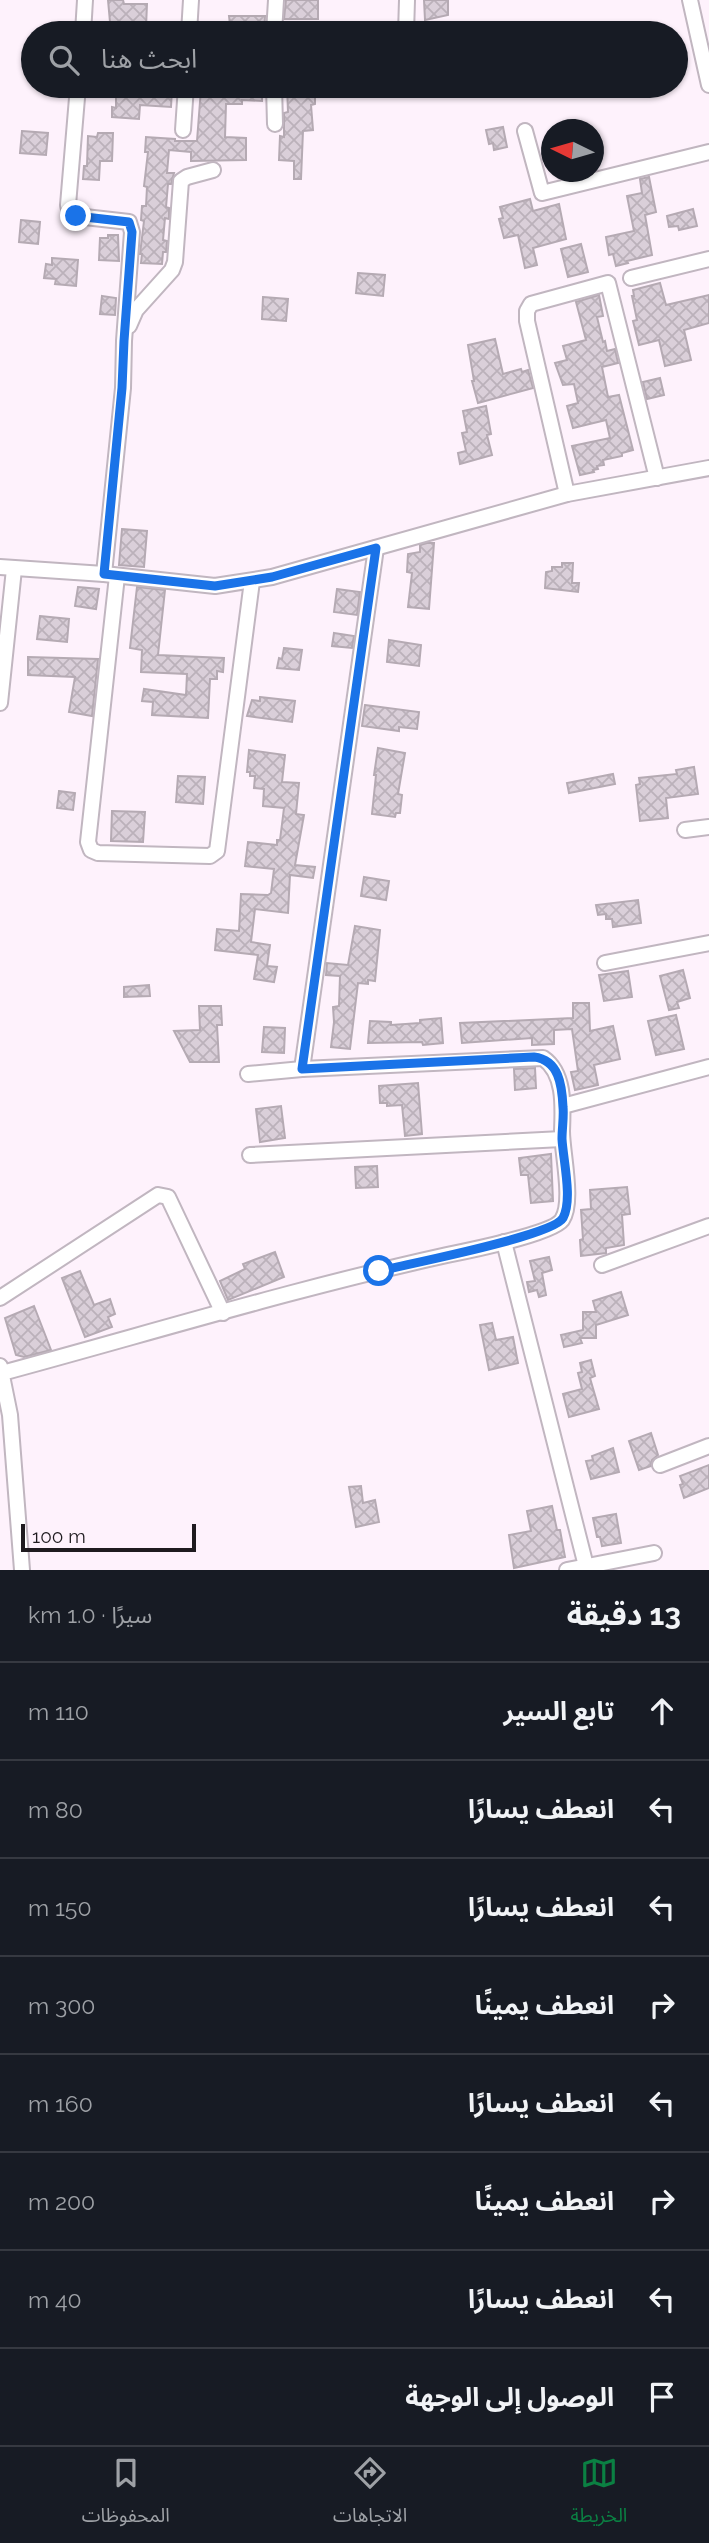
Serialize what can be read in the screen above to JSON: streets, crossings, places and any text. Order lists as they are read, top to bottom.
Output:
{
  "scale_bar": "100 m",
  "north": "left",
  "page": {
    "search": "ابحث هنا",
    "scale": "100 m",
    "heading": ["13 دقيقة", "سيرًا · 1.0 km"],
    "list": [
      ["تابع السير", "110 m"],
      ["انعطف يسارًا", "80 m"],
      ["انعطف يسارًا", "150 m"],
      ["انعطف يمينًا", "300 m"],
      ["انعطف يسارًا", "160 m"],
      ["انعطف يمينًا", "200 m"],
      ["انعطف يسارًا", "40 m"],
      "الوصول إلى الوجهة"
    ],
    "nav": ["الخريطة", "الاتجاهات", "المحفوظات"]
  }
}
